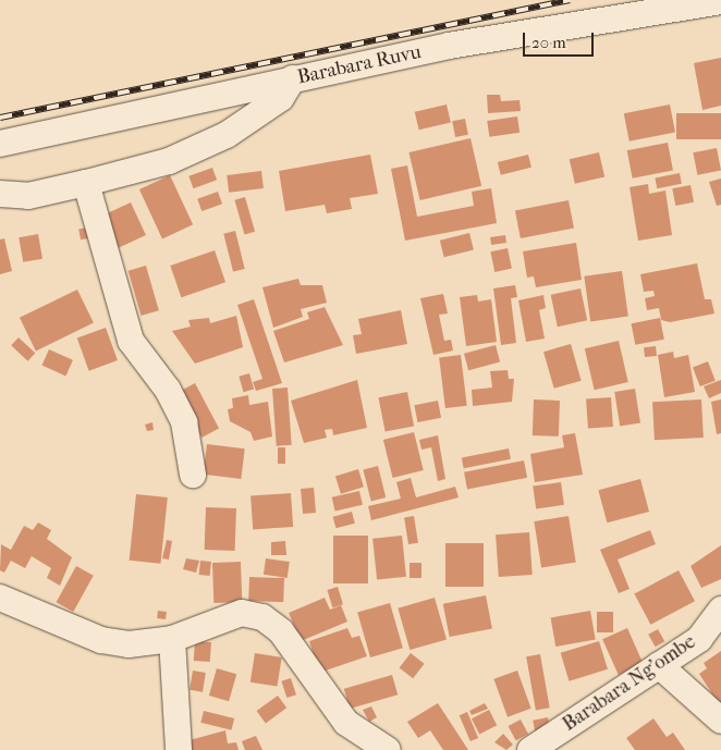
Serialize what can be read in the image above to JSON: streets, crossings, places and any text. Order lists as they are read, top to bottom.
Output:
{
  "streets": {
    "street": ["Barabara Ruvu", "Barabara Ng'ombe"]
  },
  "scale_bar": "20 m"
}
